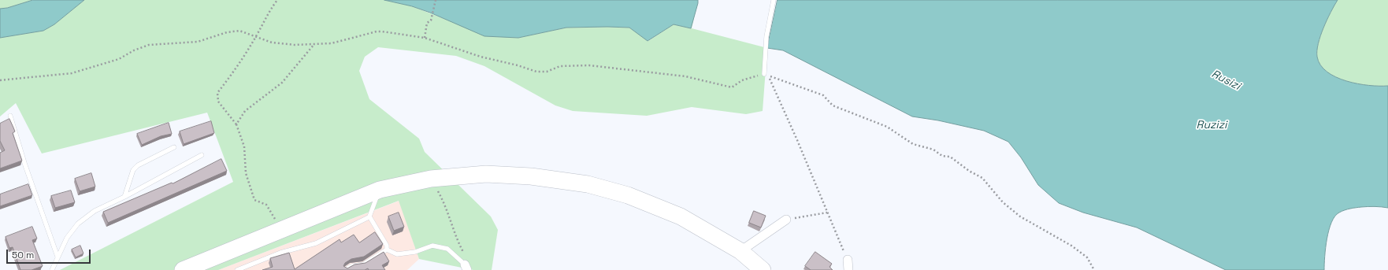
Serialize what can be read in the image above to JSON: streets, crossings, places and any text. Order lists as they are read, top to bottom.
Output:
{
  "water": ["Rusizi", "Ruzizi"],
  "scale_bar": "50 m"
}
